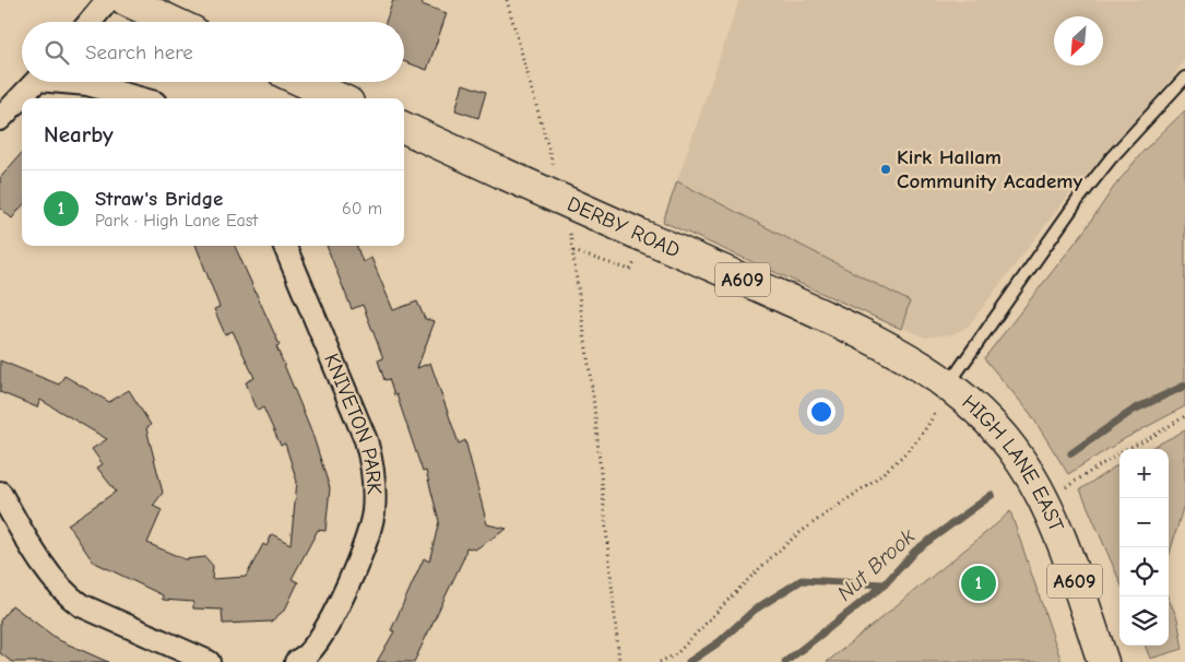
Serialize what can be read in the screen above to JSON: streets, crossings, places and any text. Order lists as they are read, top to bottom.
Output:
{
  "streets": {
    "main road": ["DERBY ROAD", "A609", "HIGH LANE EAST"],
    "street": ["KNIVETON PARK"]
  },
  "crossings": [
    ["DERBY ROAD", "HIGH LANE EAST"]
  ],
  "water": ["Nut Brook"],
  "places": ["Kirk Hallam Community Academy"],
  "north": "bottom left",
  "page": {
    "search": "Search here",
    "heading": "Nearby",
    "list": [
      {
        "mark": "1",
        "name": "Straw's Bridge",
        "note": "Park · High Lane East",
        "value": "60 m"
      }
    ],
    "map_buttons": ["+", "−"],
    "pins": "1"
  }
}
